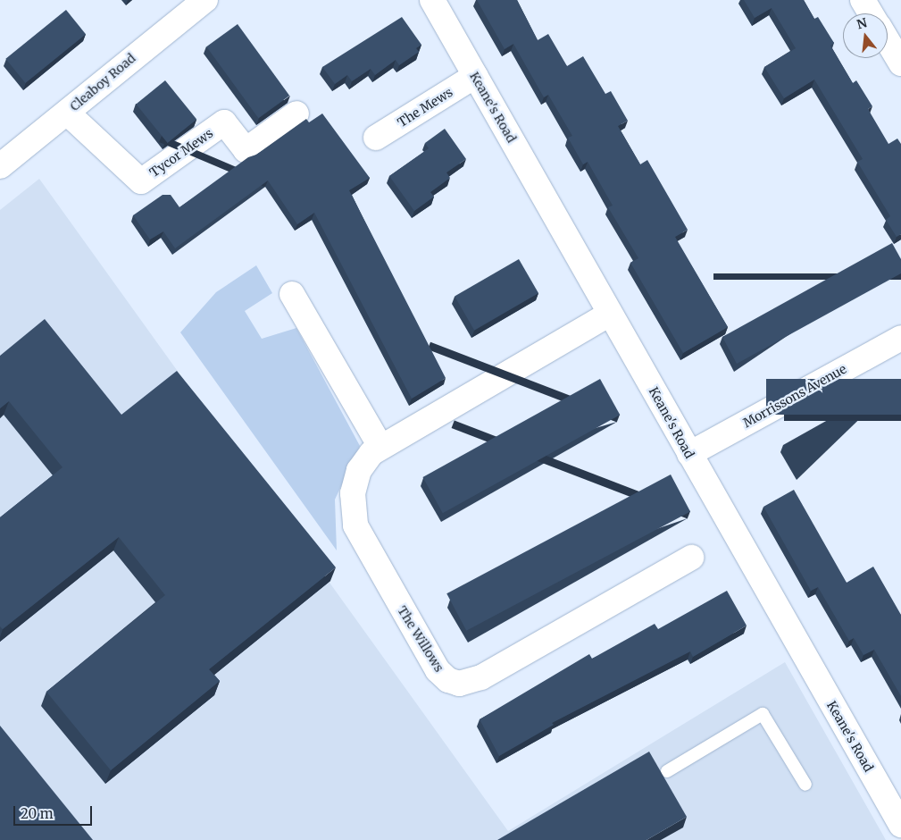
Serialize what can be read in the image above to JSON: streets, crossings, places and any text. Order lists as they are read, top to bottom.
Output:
{
  "streets": {
    "street": [
      "Cleaboy Road",
      "The Mews",
      "Keane's Road",
      "Tycor Mews",
      "Morrissons Avenue",
      "The Willows"
    ]
  },
  "crossings": [
    ["Cleaboy Road", "Tycor Mews"],
    ["The Mews", "Keane's Road"],
    ["Keane's Road", "Morrissons Avenue"],
    ["Keane's Road", "The Willows"]
  ],
  "scale_bar": "20 m",
  "north": "top"
}
